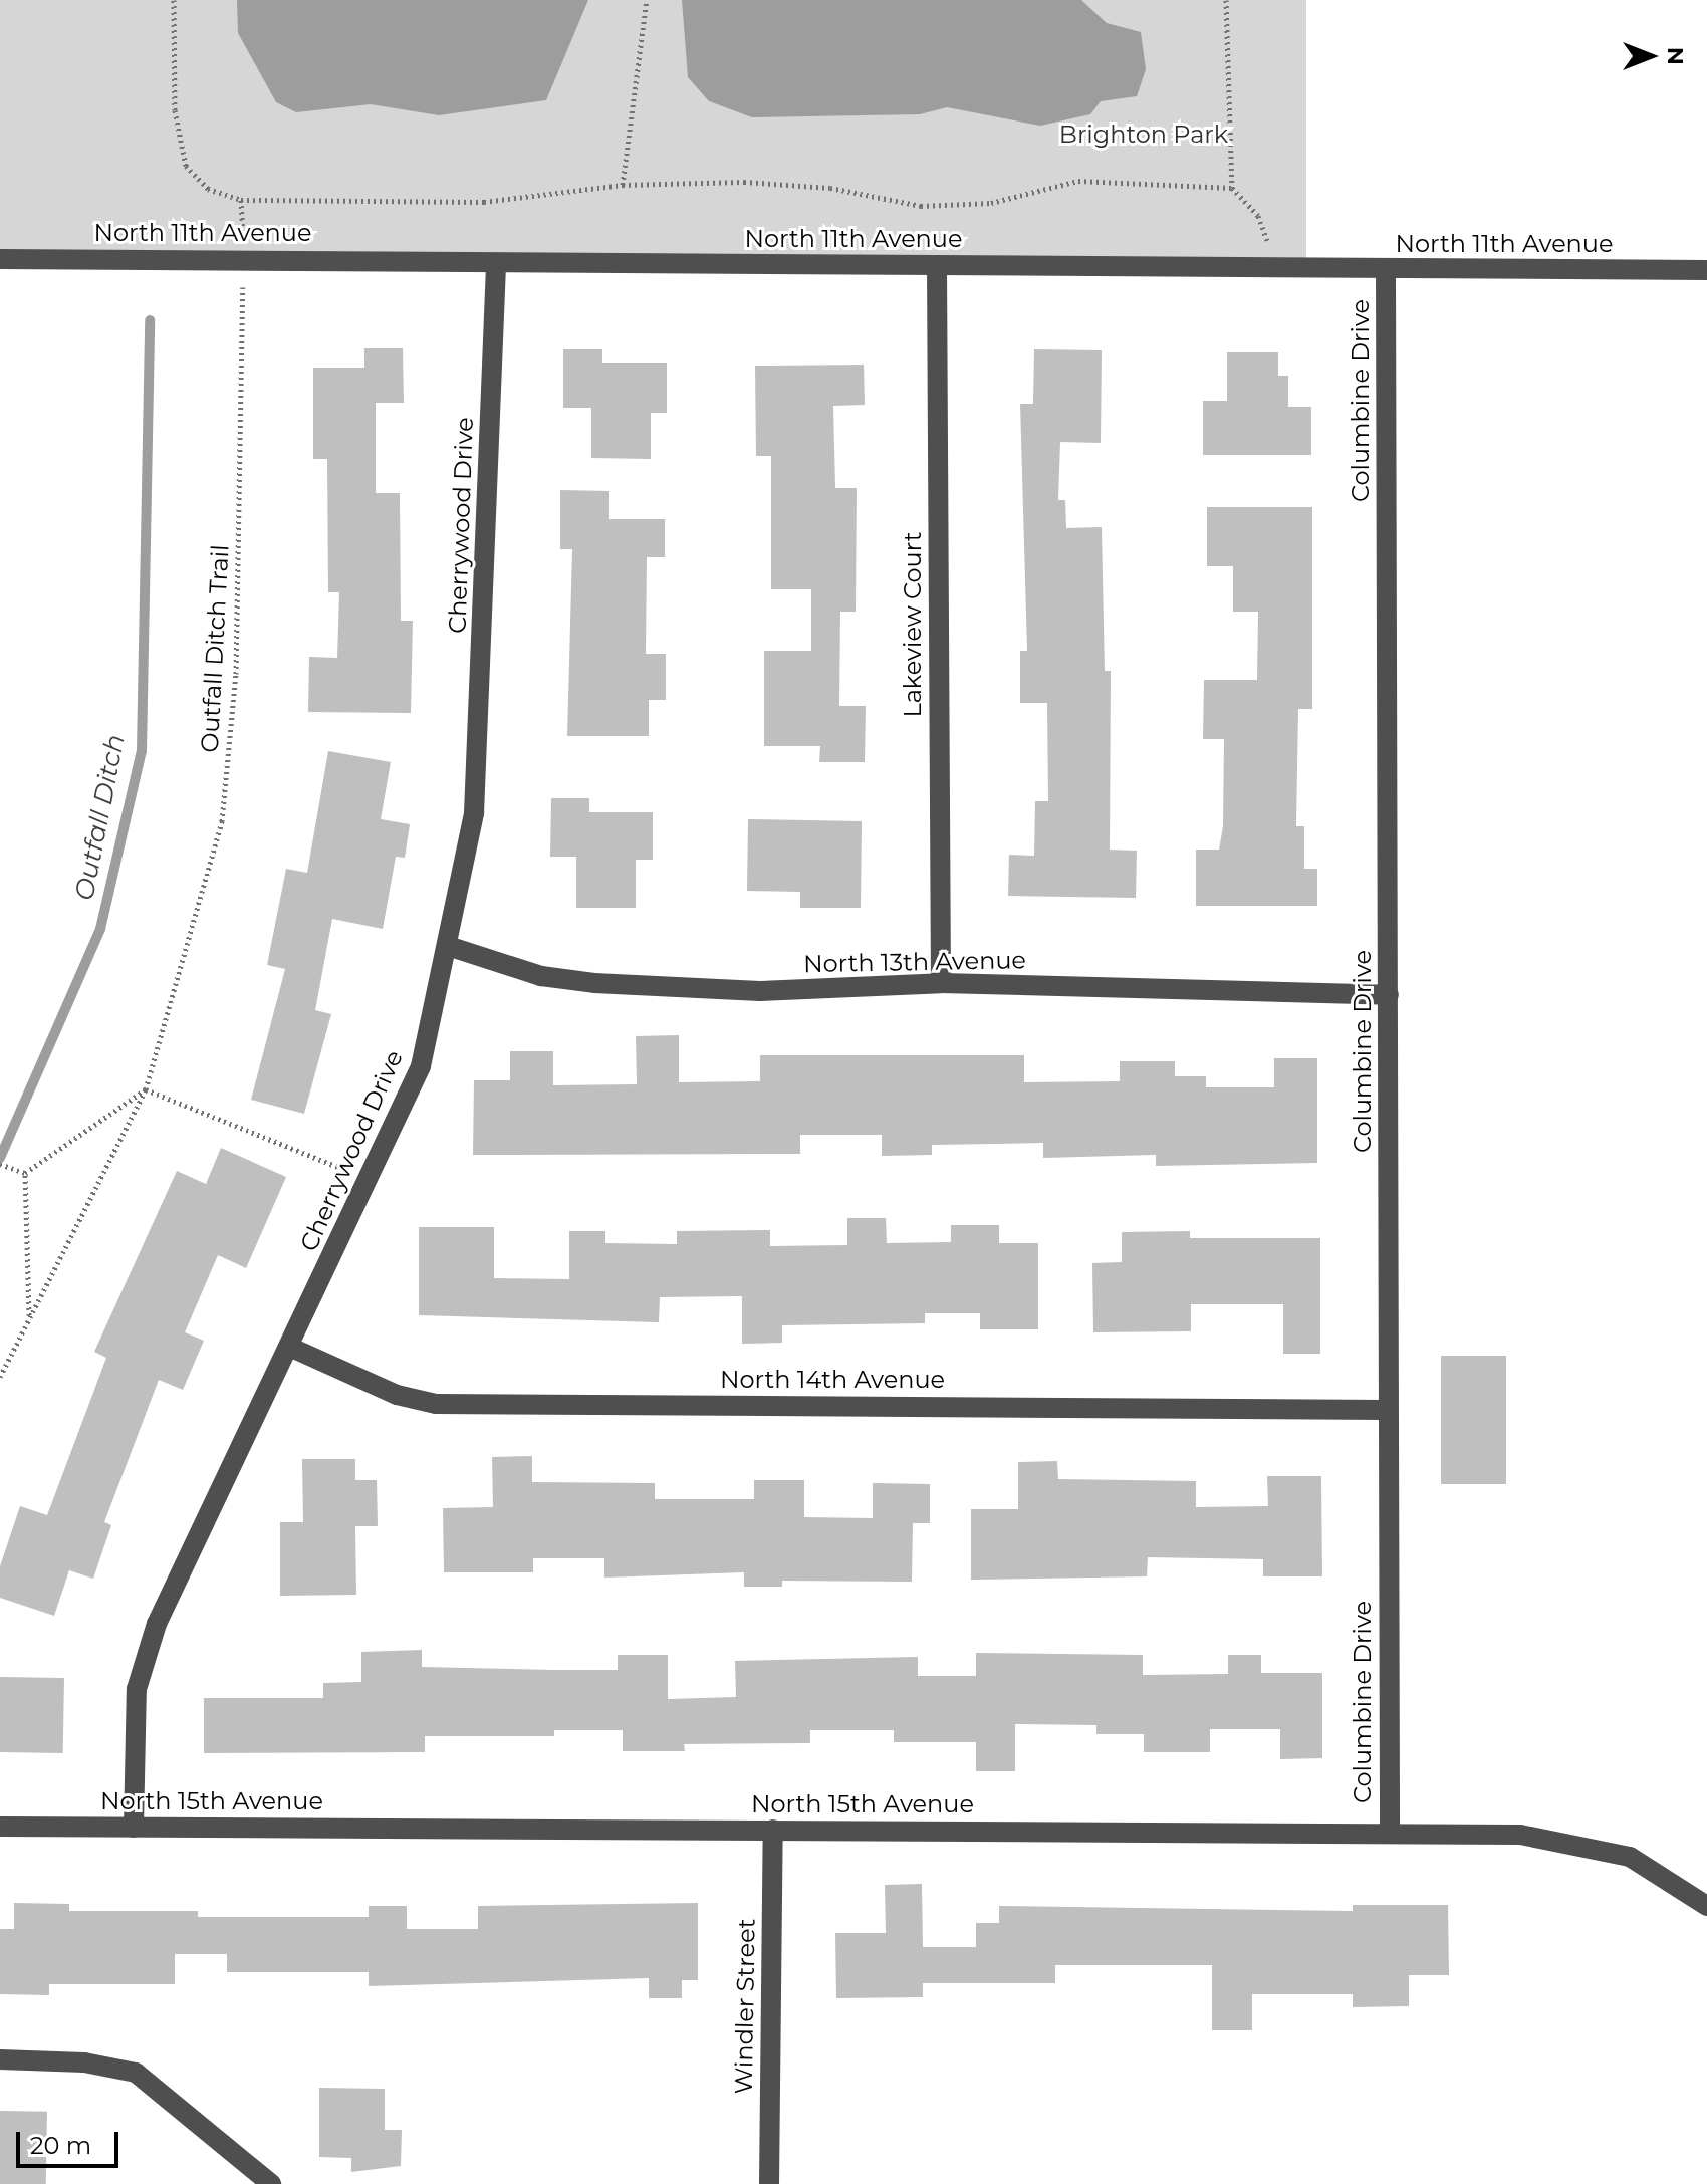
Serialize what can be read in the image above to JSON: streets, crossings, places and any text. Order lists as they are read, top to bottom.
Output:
{
  "streets": {
    "street": [
      "North 11th Avenue",
      "Columbine Drive",
      "Cherrywood Drive",
      "Lakeview Court",
      "North 13th Avenue",
      "North 14th Avenue",
      "North 15th Avenue",
      "Windler Street"
    ],
    "path": ["Outfall Ditch Trail"]
  },
  "crossings": [
    ["North 11th Avenue", "Columbine Drive"],
    ["North 11th Avenue", "Cherrywood Drive"],
    ["North 11th Avenue", "Lakeview Court"],
    ["North 11th Avenue", "Outfall Ditch Trail"],
    ["Columbine Drive", "North 13th Avenue"],
    ["Columbine Drive", "North 14th Avenue"],
    ["Columbine Drive", "North 15th Avenue"],
    ["Cherrywood Drive", "North 13th Avenue"],
    ["Cherrywood Drive", "North 14th Avenue"],
    ["Cherrywood Drive", "North 15th Avenue"],
    ["Lakeview Court", "North 13th Avenue"],
    ["North 15th Avenue", "Windler Street"]
  ],
  "water": ["Outfall Ditch"],
  "parks": ["Brighton Park"],
  "scale_bar": "20 m",
  "north": "right"
}
